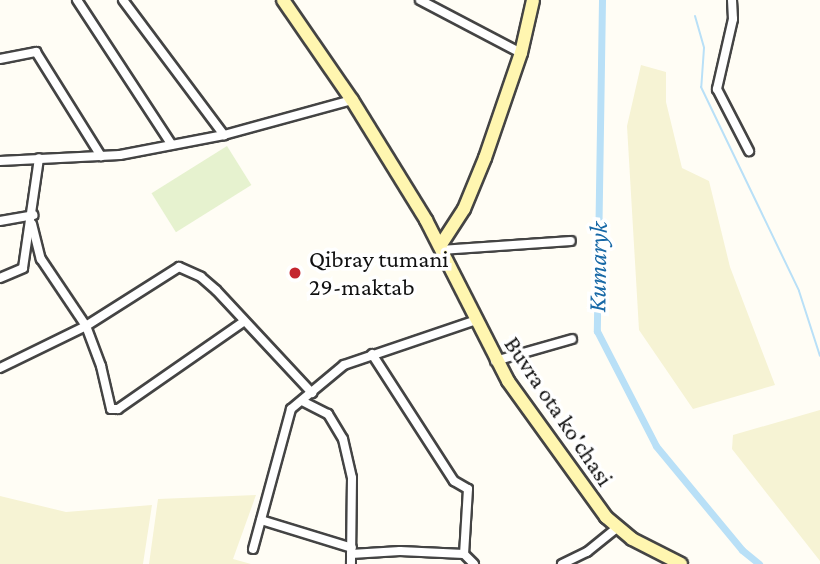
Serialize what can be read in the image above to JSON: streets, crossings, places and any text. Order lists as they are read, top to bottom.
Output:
{
  "streets": {
    "main road": ["Buvra ota ko'chasi"]
  },
  "water": ["Kumaryk"],
  "places": ["Qibray tumani 29-maktab"]
}
